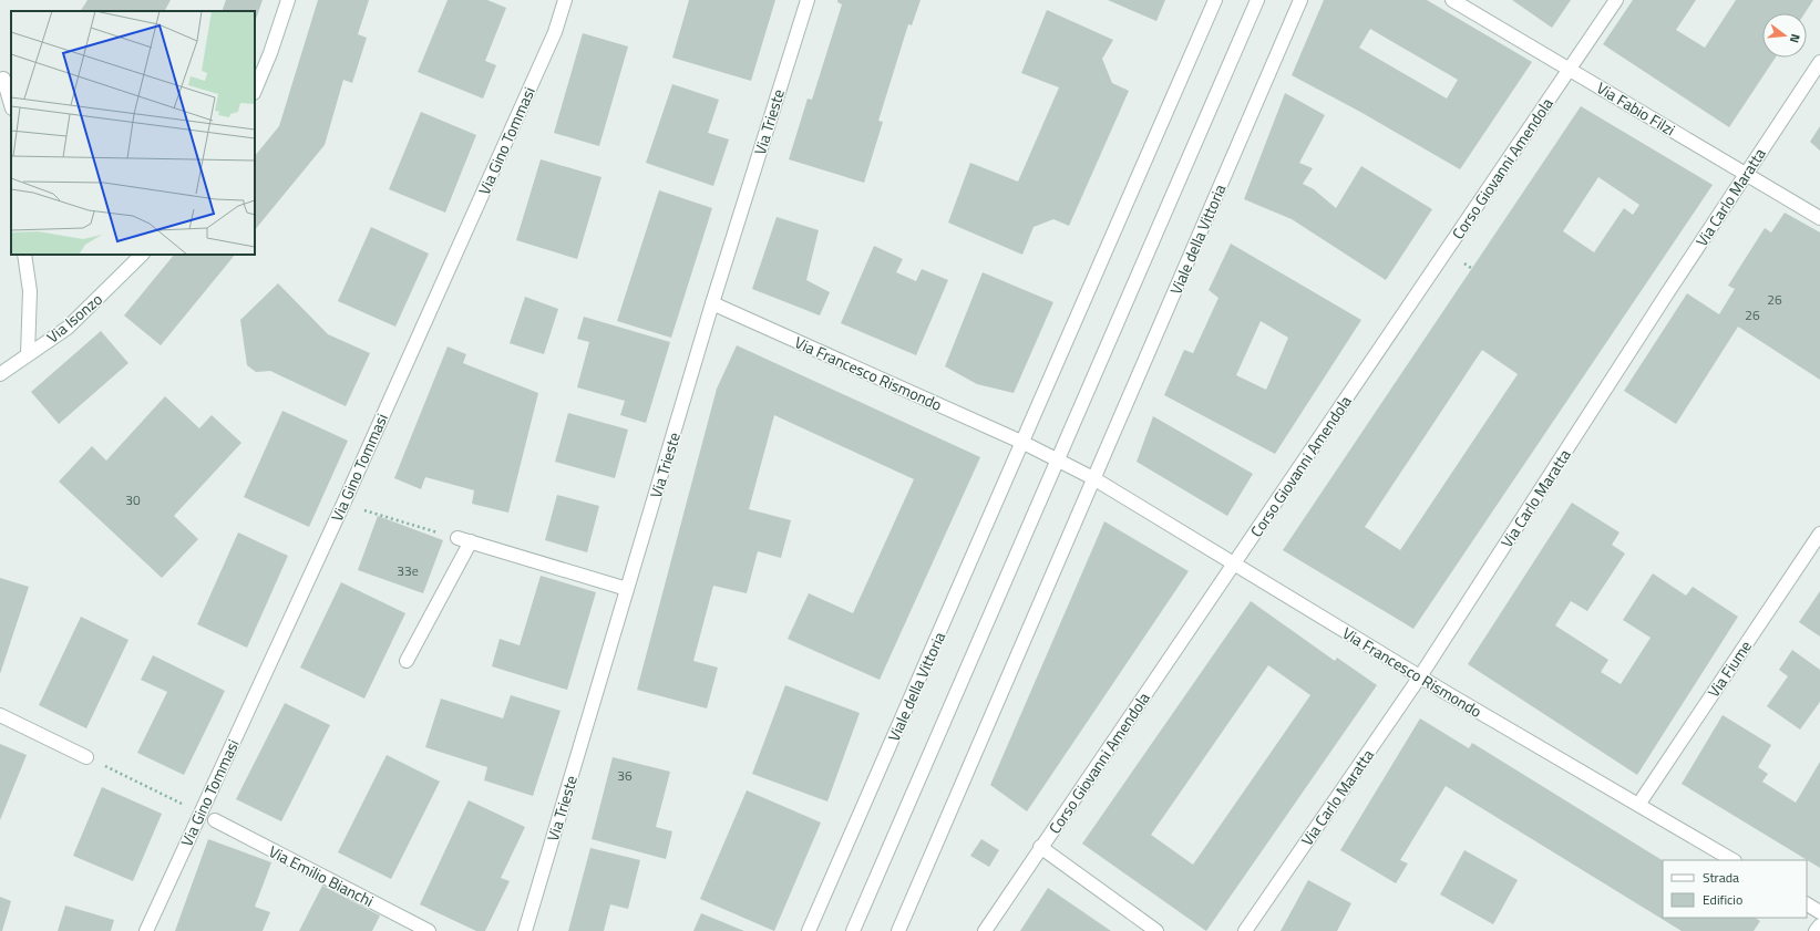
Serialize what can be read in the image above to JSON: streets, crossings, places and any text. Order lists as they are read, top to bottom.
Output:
{
  "streets": {
    "street": [
      "Via Fabio Filzi",
      "Via Trieste",
      "Via Gino Tommasi",
      "Corso Giovanni Amendola",
      "Via Carlo Maratta",
      "Viale della Vittoria",
      "Via Isonzo",
      "Via Francesco Rismondo",
      "Via Fiume",
      "Via Emilio Bianchi"
    ]
  },
  "crossings": [
    ["Via Fabio Filzi", "Corso Giovanni Amendola"],
    ["Via Fabio Filzi", "Via Carlo Maratta"],
    ["Via Trieste", "Via Francesco Rismondo"],
    ["Corso Giovanni Amendola", "Via Francesco Rismondo"],
    ["Via Carlo Maratta", "Via Francesco Rismondo"],
    ["Viale della Vittoria", "Via Francesco Rismondo"],
    ["Via Francesco Rismondo", "Via Fiume"]
  ],
  "house_numbers": [
    "26",
    "26",
    "30",
    "33e",
    "36"
  ],
  "legend": ["Strada", "Edificio"],
  "north": "right"
}
